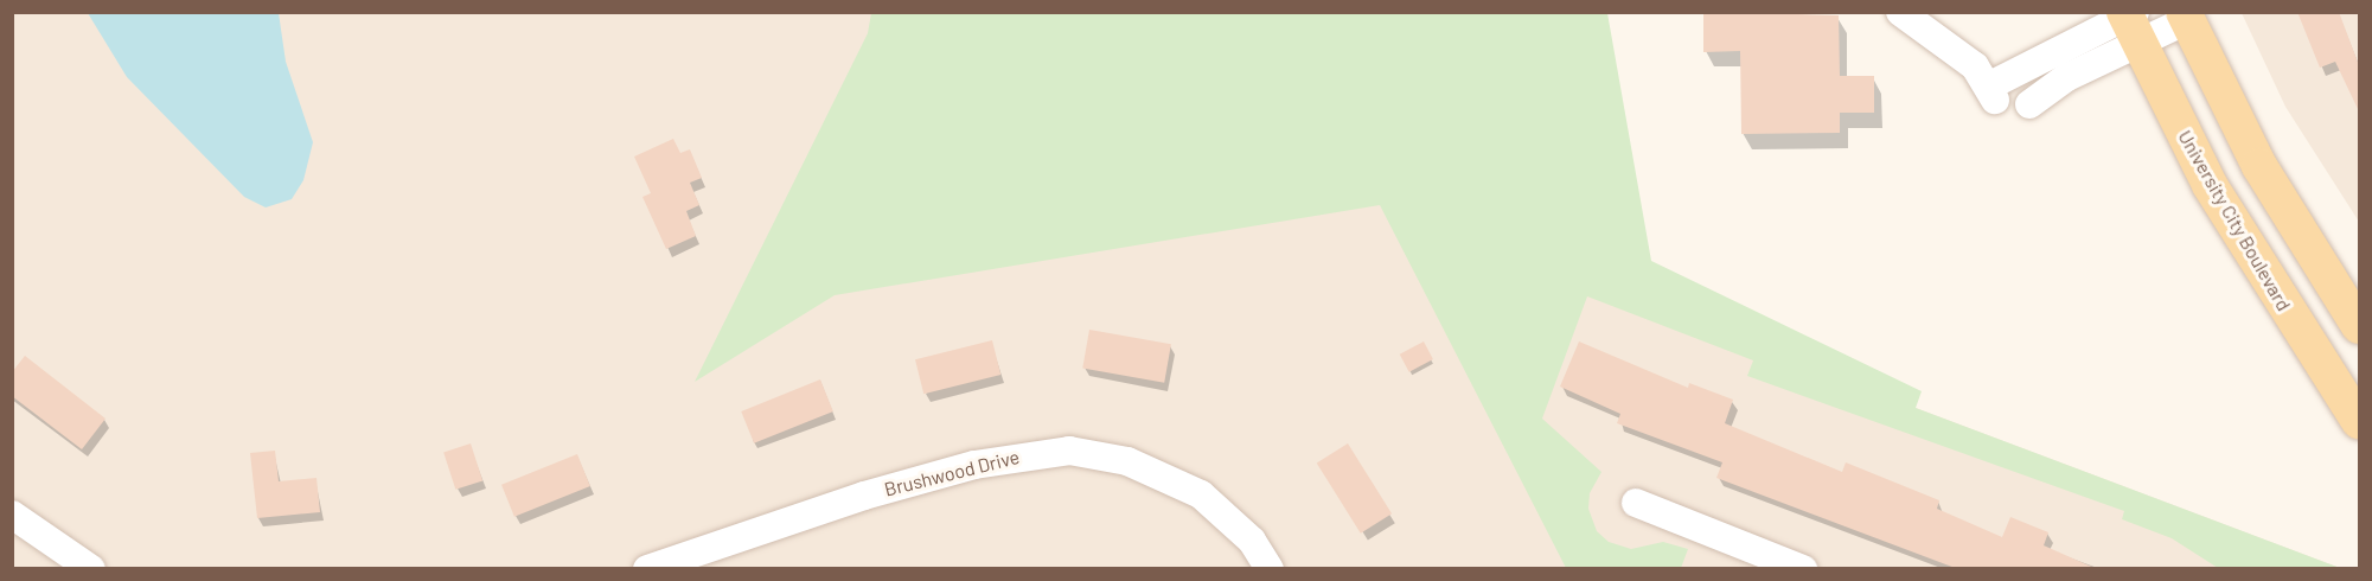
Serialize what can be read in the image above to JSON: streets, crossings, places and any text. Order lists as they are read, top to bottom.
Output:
{
  "streets": {
    "main road": ["University City Boulevard"],
    "street": ["Brushwood Drive"]
  }
}
